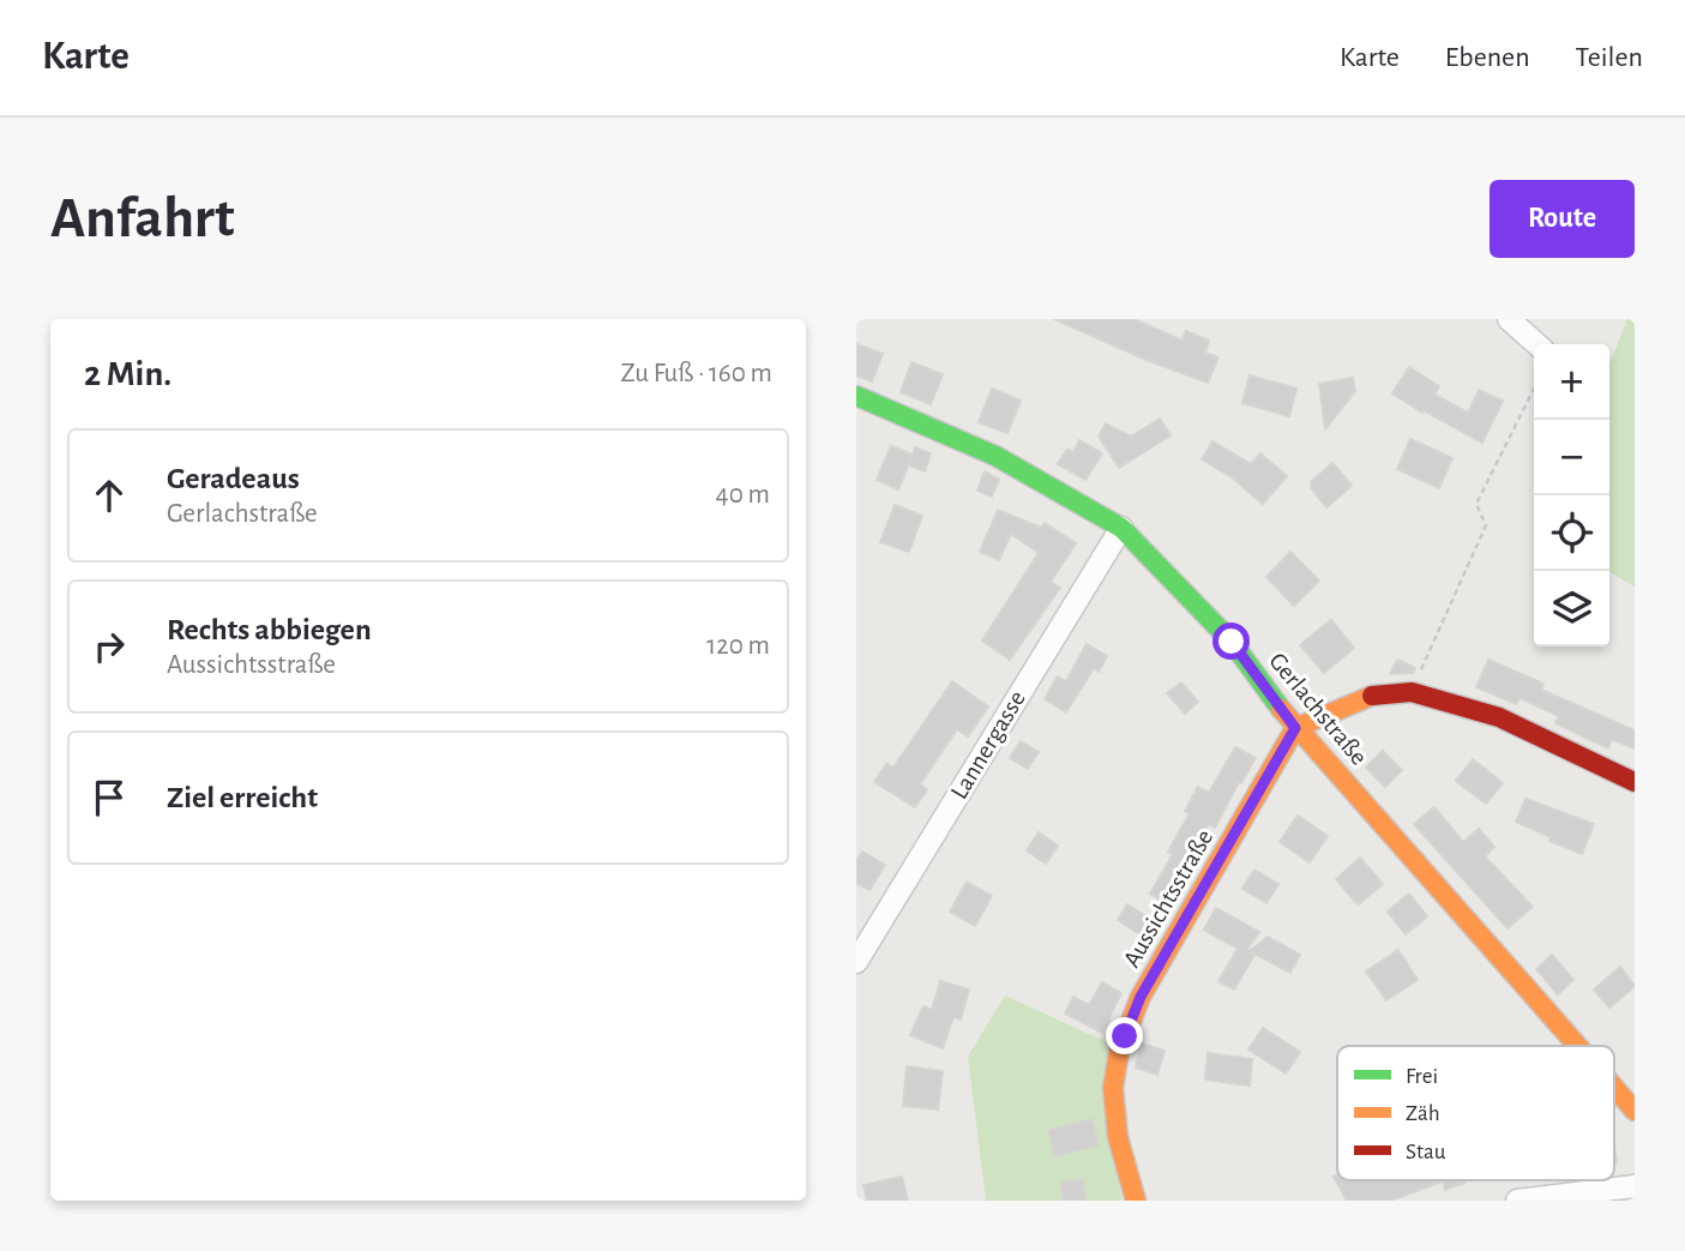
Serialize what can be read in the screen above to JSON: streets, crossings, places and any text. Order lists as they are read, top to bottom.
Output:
{
  "streets": {
    "street": ["Gerlachstraße", "Lannergasse", "Aussichtsstraße"]
  },
  "crossings": [
    ["Gerlachstraße", "Lannergasse"],
    ["Gerlachstraße", "Aussichtsstraße"]
  ],
  "legend": ["Frei", "Zäh", "Stau"],
  "page": {
    "header": "Karte",
    "nav": ["Karte", "Ebenen", "Teilen"],
    "buttons": "Route",
    "title": "Anfahrt",
    "heading": ["2 Min.", "Zu Fuß · 160 m"],
    "map_buttons": ["+", "−"],
    "list": [
      ["Geradeaus", "Gerlachstraße", "40 m"],
      ["Rechts abbiegen", "Aussichtsstraße", "120 m"],
      "Ziel erreicht"
    ]
  }
}
